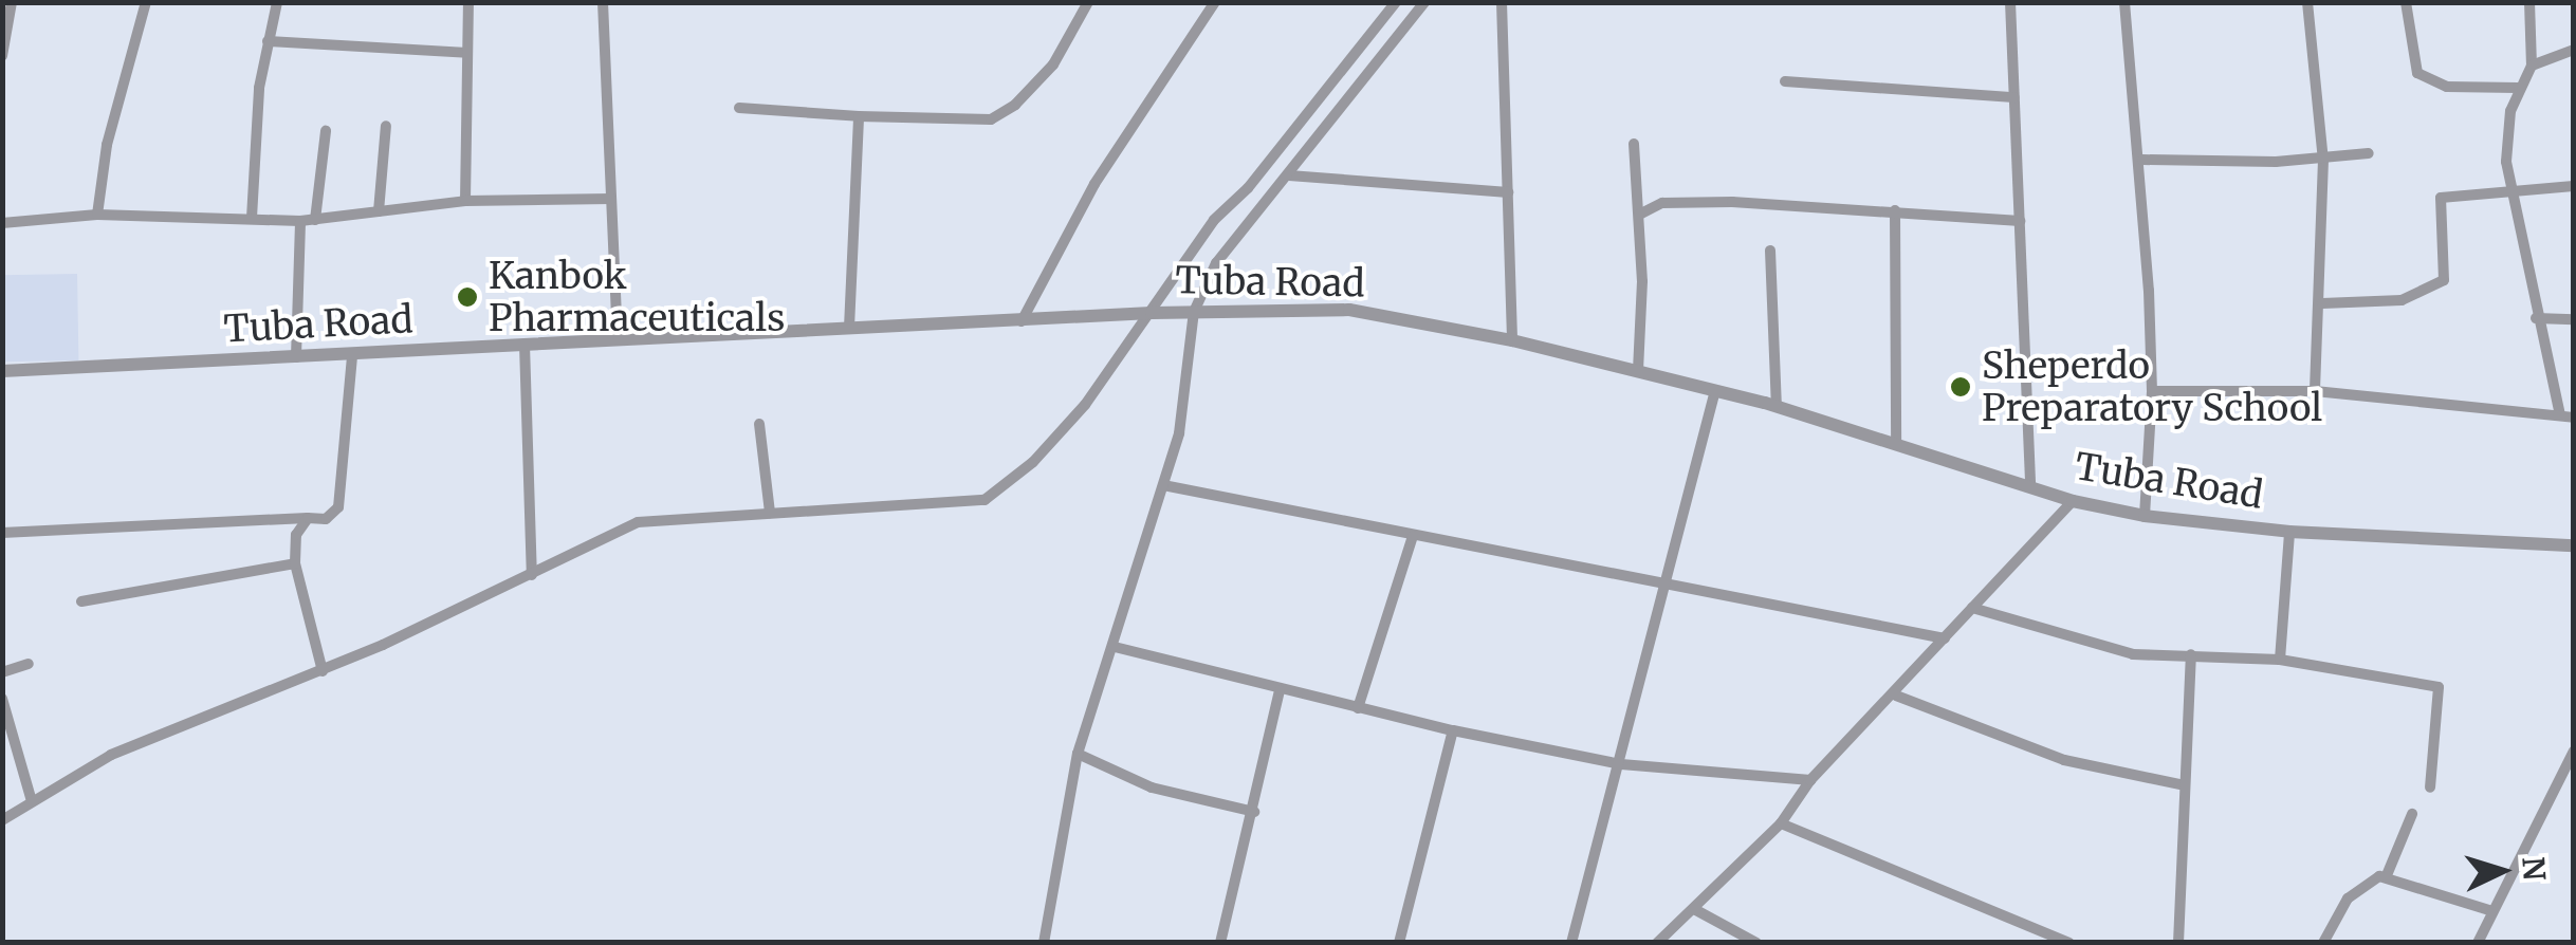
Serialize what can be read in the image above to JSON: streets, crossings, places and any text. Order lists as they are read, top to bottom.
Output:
{
  "streets": {
    "street": ["Tuba Road"]
  },
  "places": ["Kanbok Pharmaceuticals", "Sheperdo Preparatory School"],
  "north": "right"
}
